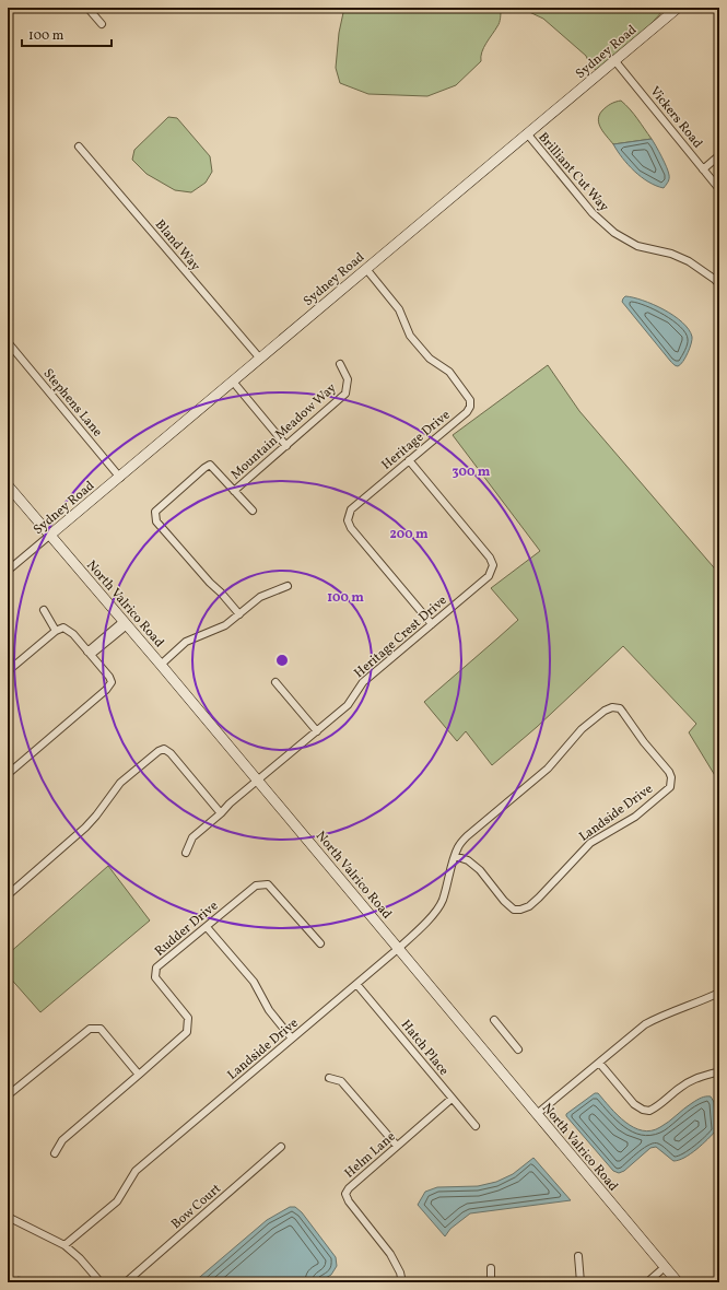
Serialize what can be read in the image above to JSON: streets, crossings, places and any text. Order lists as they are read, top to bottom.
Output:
{
  "streets": {
    "street": [
      "Sydney Road",
      "Vickers Road",
      "Brilliant Cut Way",
      "Bland Way",
      "Stephens Lane",
      "Mountain Meadow Way",
      "Heritage Drive",
      "North Valrico Road",
      "Heritage Crest Drive",
      "Landside Drive",
      "Rudder Drive",
      "Hatch Place",
      "Helm Lane",
      "Bow Court"
    ]
  },
  "crossings": [
    ["Sydney Road", "Vickers Road"],
    ["Sydney Road", "Brilliant Cut Way"],
    ["Sydney Road", "Bland Way"],
    ["Sydney Road", "Stephens Lane"],
    ["Sydney Road", "Heritage Drive"],
    ["Sydney Road", "North Valrico Road"],
    ["Heritage Drive", "Heritage Crest Drive"],
    ["North Valrico Road", "Heritage Crest Drive"],
    ["North Valrico Road", "Landside Drive"],
    ["Landside Drive", "Hatch Place"],
    ["Hatch Place", "Helm Lane"]
  ],
  "scale_bar": "100 m",
  "rings": ["300 m", "200 m", "100 m"]
}
